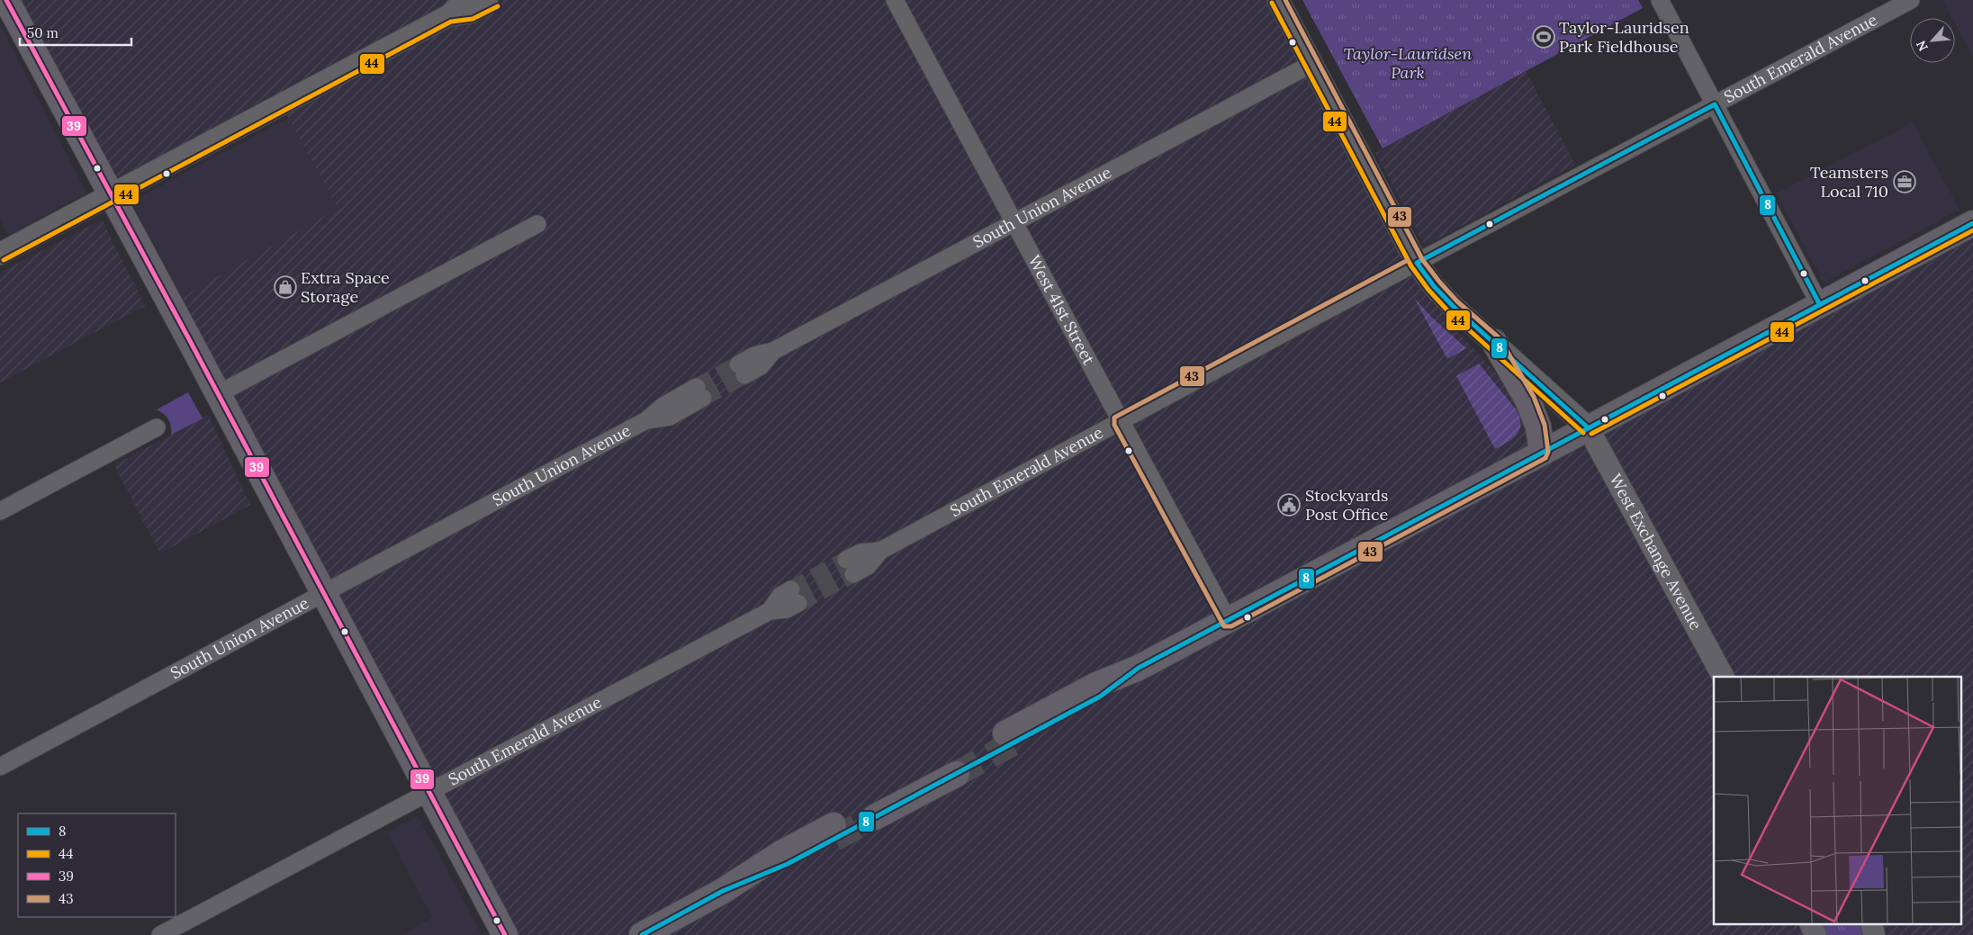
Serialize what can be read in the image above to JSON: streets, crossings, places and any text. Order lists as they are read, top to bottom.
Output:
{
  "streets": {
    "street": [
      "South Emerald Avenue",
      "South Union Avenue",
      "West 41st Street",
      "West Exchange Avenue"
    ]
  },
  "crossings": [
    ["South Emerald Avenue", "West 41st Street"],
    ["South Emerald Avenue", "West Exchange Avenue"],
    ["South Union Avenue", "West 41st Street"],
    ["South Union Avenue", "West Exchange Avenue"]
  ],
  "parks": ["Taylor-Lauridsen Park"],
  "places": {
    "sports": ["Taylor-Lauridsen Park Fieldhouse"],
    "office": ["Teamsters Local 710"],
    "shop": ["Extra Space Storage"],
    "public building": ["Stockyards Post Office"]
  },
  "lines": [
    "transit line 39",
    "transit line 43",
    "transit line 44",
    "transit line 8"
  ],
  "legend": [
    "8",
    "44",
    "39",
    "43"
  ],
  "scale_bar": "50 m",
  "north": "bottom left"
}
